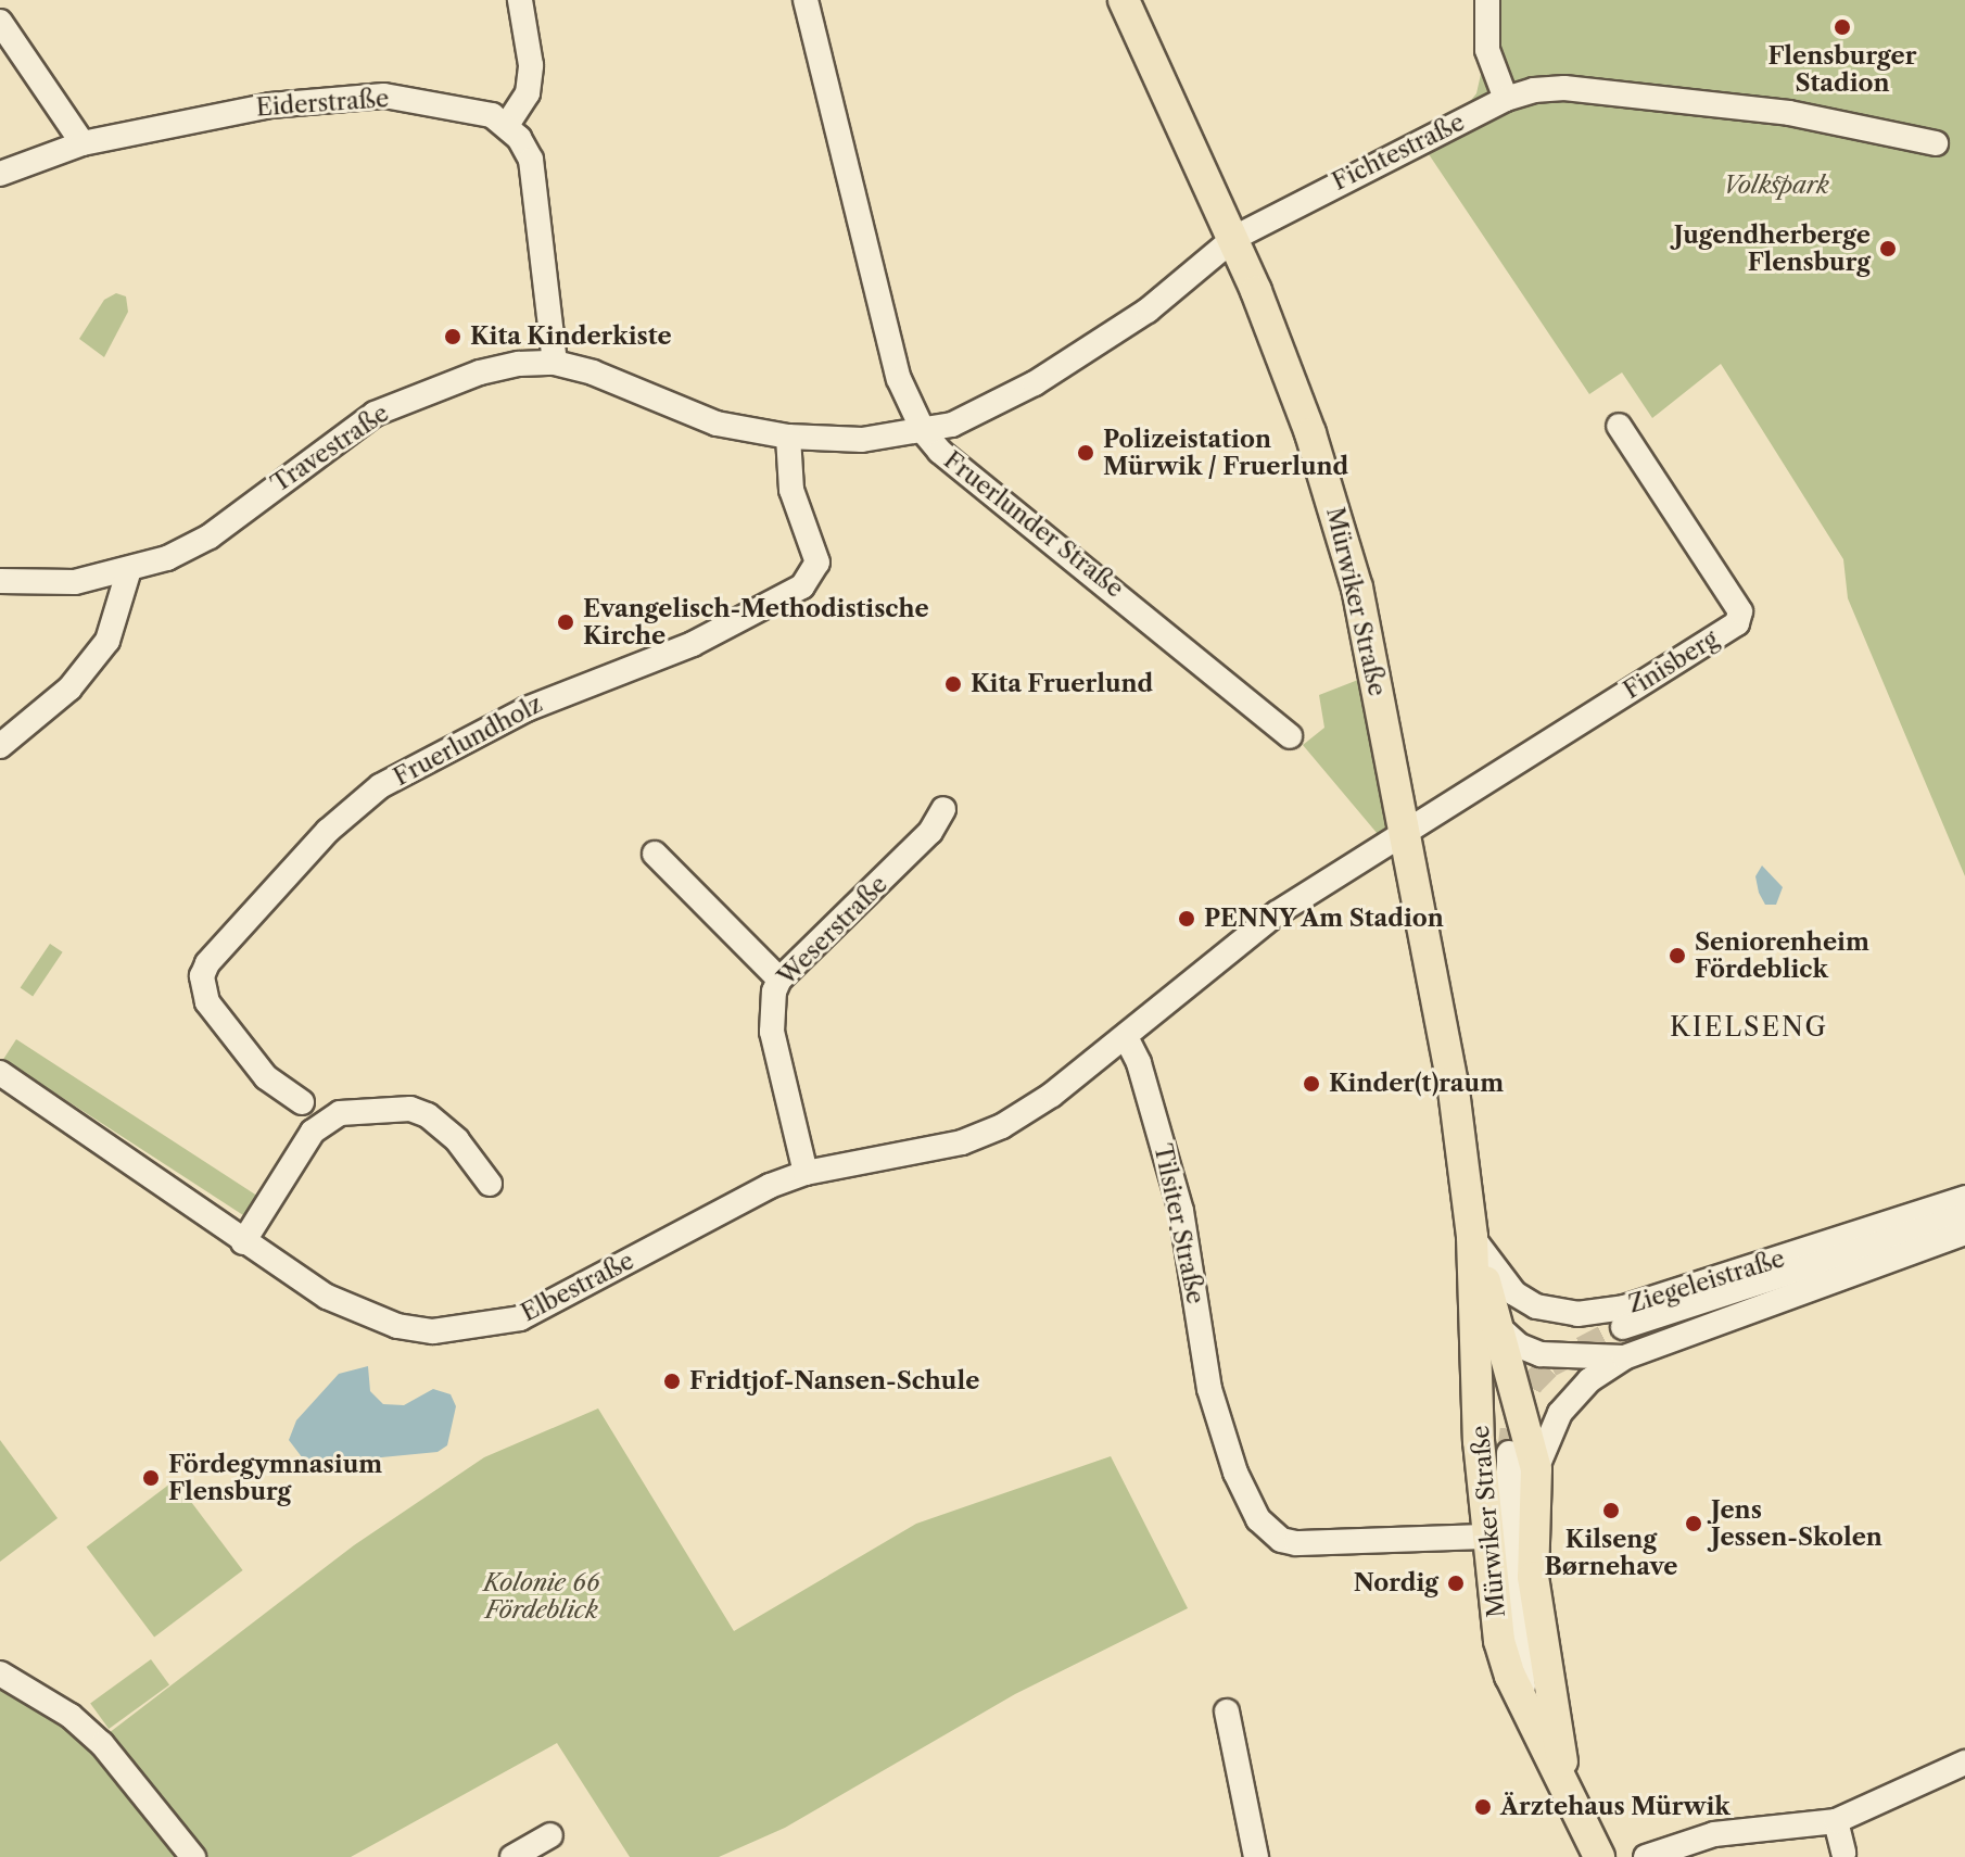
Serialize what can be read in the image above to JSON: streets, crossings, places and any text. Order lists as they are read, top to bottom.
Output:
{
  "streets": {
    "main road": ["Mürwiker Straße"],
    "street": [
      "Eiderstraße",
      "Fichtestraße",
      "Travestraße",
      "Fruerlunder Straße",
      "Finisberg",
      "Fruerlundholz",
      "Weserstraße",
      "Tilsiter Straße",
      "Ziegeleistraße",
      "Elbestraße"
    ]
  },
  "crossings": [
    ["Fichtestraße", "Travestraße"],
    ["Fichtestraße", "Fruerlunder Straße"],
    ["Fichtestraße", "Mürwiker Straße"],
    ["Travestraße", "Fruerlunder Straße"],
    ["Travestraße", "Fruerlundholz"],
    ["Mürwiker Straße", "Finisberg"],
    ["Mürwiker Straße", "Tilsiter Straße"],
    ["Mürwiker Straße", "Ziegeleistraße"],
    ["Weserstraße", "Elbestraße"],
    ["Tilsiter Straße", "Elbestraße"]
  ],
  "districts": ["KIELSENG"],
  "parks": ["Volkspark", "Kolonie 66 Fördeblick"],
  "places": [
    "Flensburger Stadion",
    "Jugendherberge Flensburg",
    "Kita Kinderkiste",
    "Polizeistation Mürwik / Fruerlund",
    "Evangelisch-Methodistische Kirche",
    "Kita Fruerlund",
    "PENNY Am Stadion",
    "Seniorenheim Fördeblick",
    "Kinder(t)raum",
    "Fridtjof-Nansen-Schule",
    "Fördegymnasium Flensburg",
    "Kilseng Børnehave",
    "Jens Jessen-Skolen",
    "Nordig",
    "Ärztehaus Mürwik"
  ]
}
